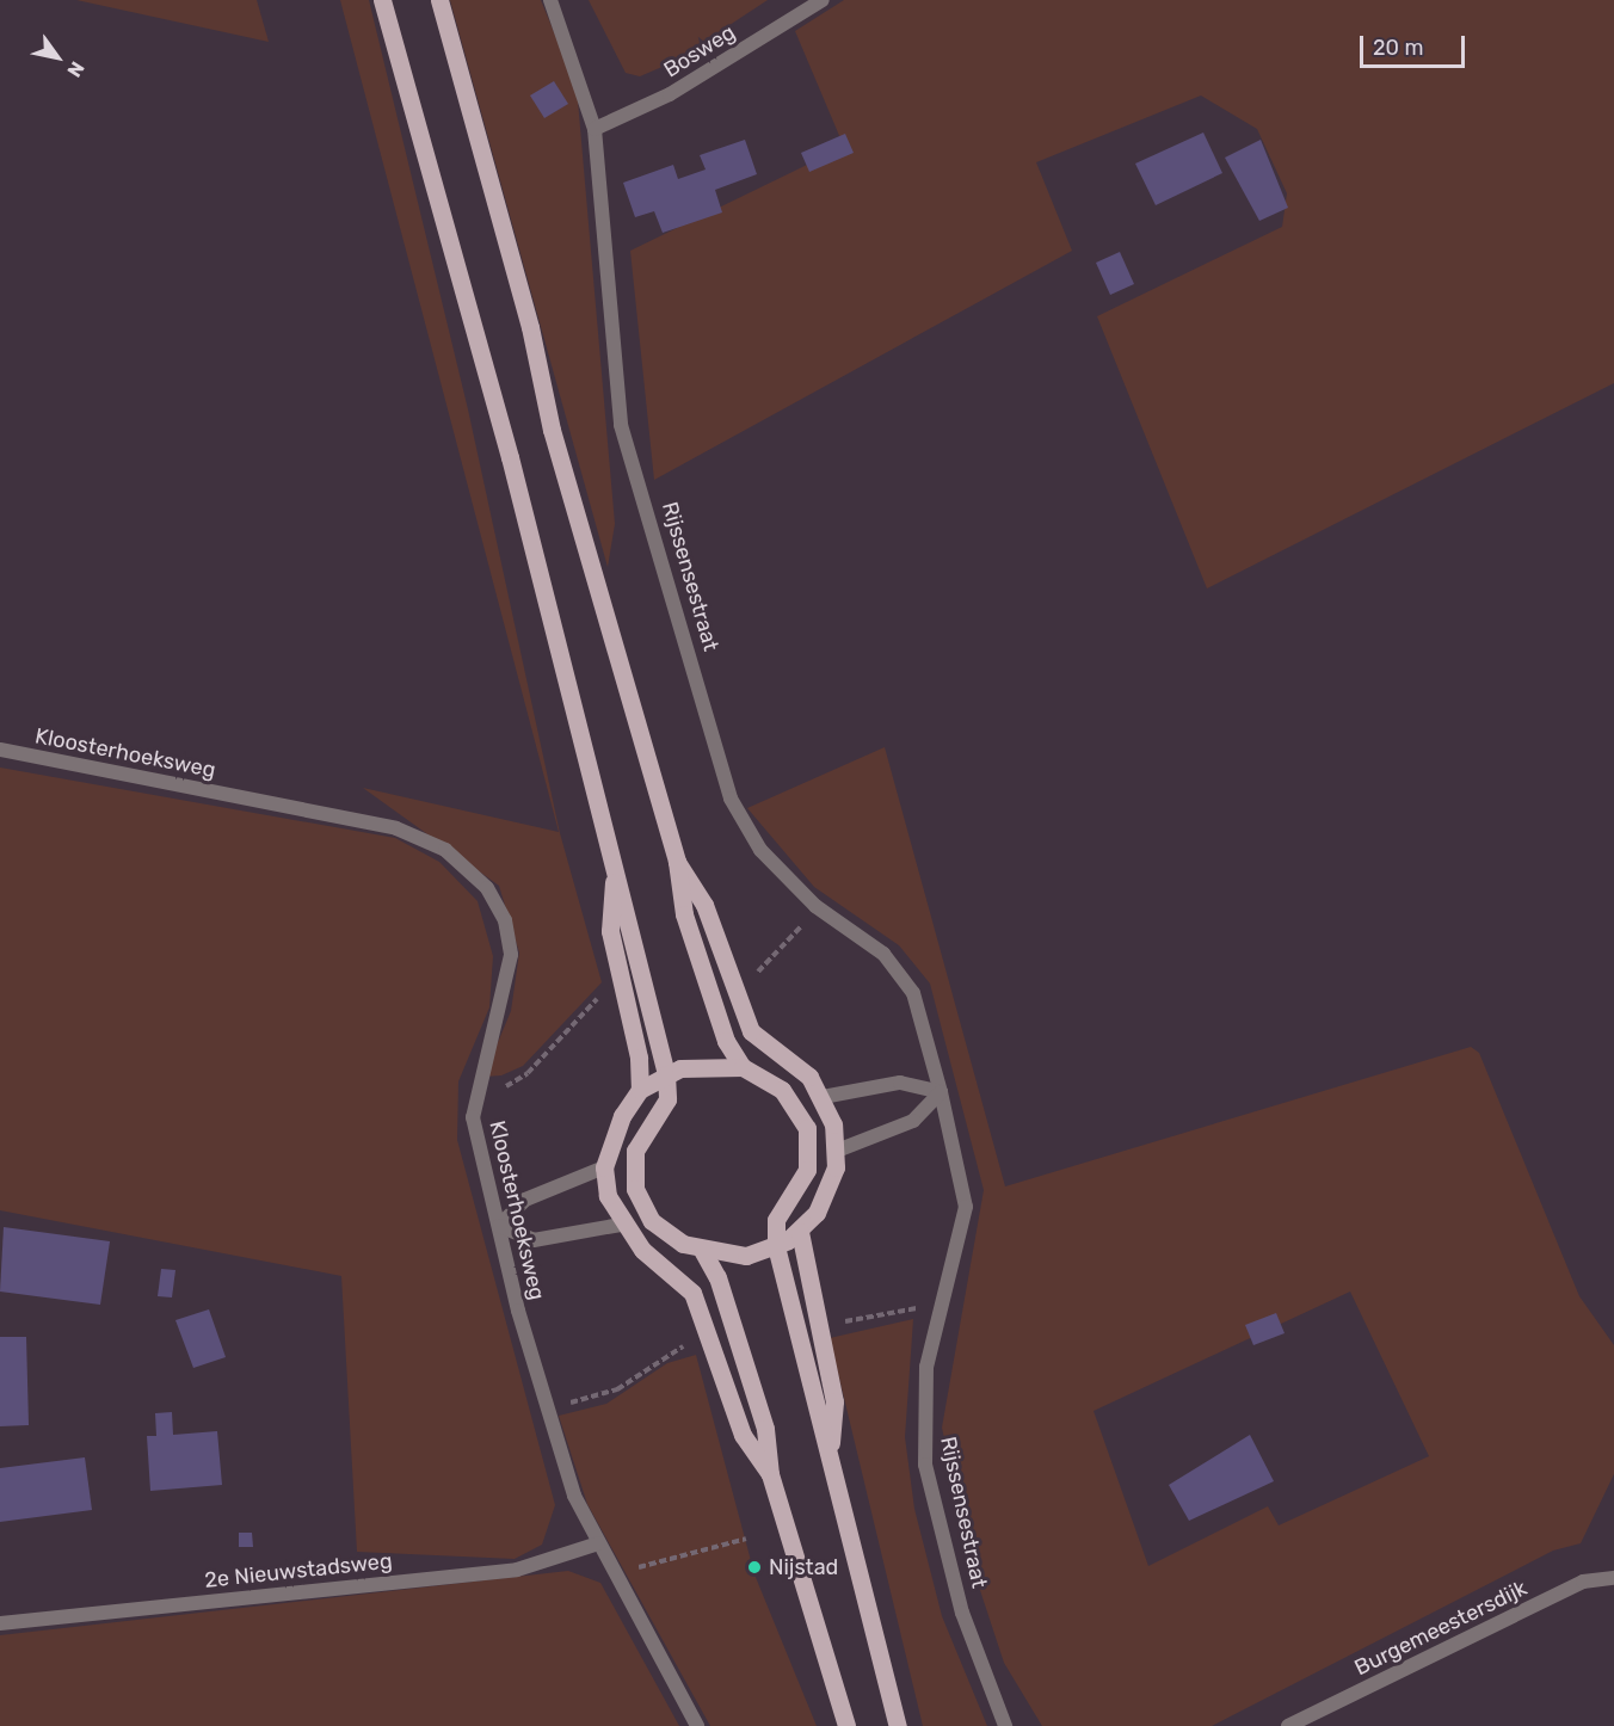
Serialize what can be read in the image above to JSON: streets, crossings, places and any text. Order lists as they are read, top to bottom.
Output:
{
  "streets": {
    "street": [
      "Bosweg",
      "Rijssensestraat",
      "Kloosterhoeksweg",
      "2e Nieuwstadsweg",
      "Burgemeestersdijk"
    ]
  },
  "crossings": [
    ["Bosweg", "Rijssensestraat"],
    ["Kloosterhoeksweg", "2e Nieuwstadsweg"]
  ],
  "places": ["Nijstad"],
  "scale_bar": "20 m",
  "north": "bottom right"
}
